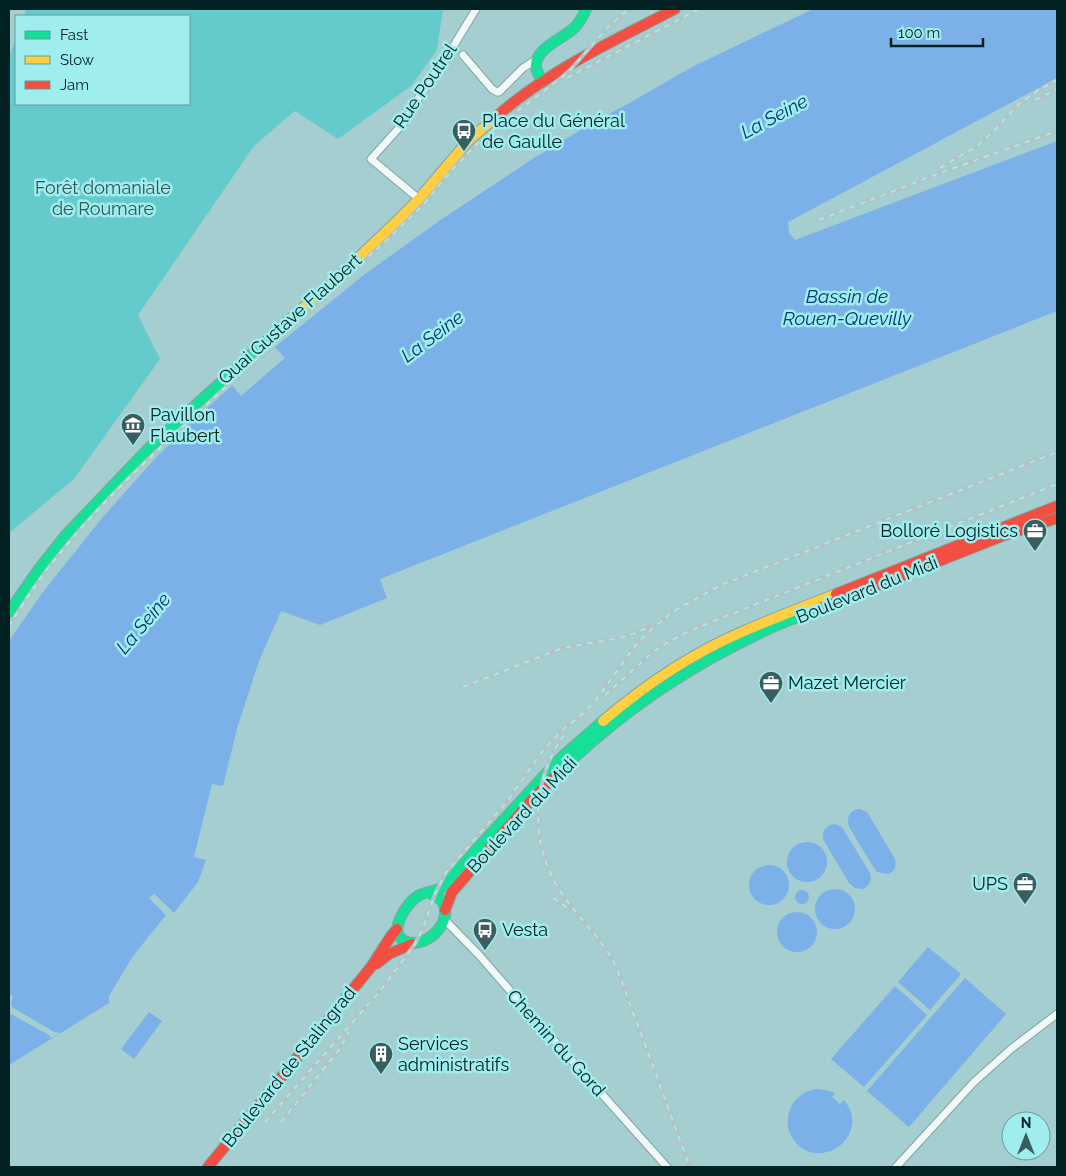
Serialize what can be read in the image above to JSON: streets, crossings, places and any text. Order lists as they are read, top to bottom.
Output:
{
  "streets": {
    "main road": ["Quai Gustave Flaubert", "Boulevard du Midi", "Boulevard de Stalingrad"],
    "street": ["Rue Poutrel", "Chemin du Gord"]
  },
  "crossings": [
    ["Rue Poutrel", "Quai Gustave Flaubert"],
    ["Boulevard du Midi", "Chemin du Gord"],
    ["Boulevard du Midi", "Boulevard de Stalingrad"],
    ["Chemin du Gord", "Boulevard de Stalingrad"]
  ],
  "water": ["La Seine", "Bassin de Rouen-Quevilly"],
  "parks": ["Forêt domaniale de Roumare"],
  "places": {
    "bus stop": ["Place du Général de Gaulle", "Vesta"],
    "museum": ["Pavillon Flaubert"],
    "office": ["Bolloré Logistics", "Mazet Mercier", "UPS"],
    "building": ["Services administratifs"]
  },
  "legend": ["Fast", "Slow", "Jam"],
  "scale_bar": "100 m",
  "north": "top"
}
